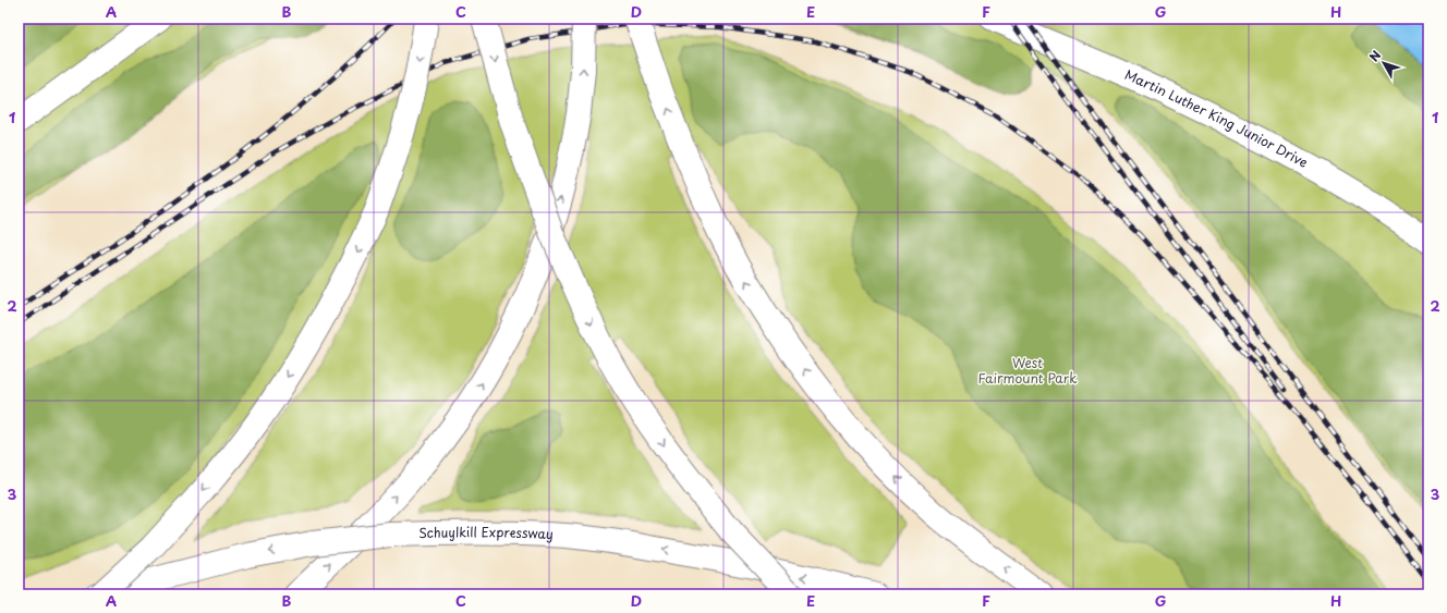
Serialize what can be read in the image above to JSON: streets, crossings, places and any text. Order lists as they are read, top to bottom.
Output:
{
  "streets": {
    "main road": ["Martin Luther King Junior Drive", "Schuylkill Expressway"]
  },
  "one_way": ["Schuylkill Expressway"],
  "parks": ["West Fairmount Park"],
  "north": "top left",
  "grid": {
    "columns": [
      "A",
      "B",
      "C",
      "D",
      "E",
      "F",
      "G",
      "H"
    ],
    "rows": ["1", "2", "3"]
  }
}
